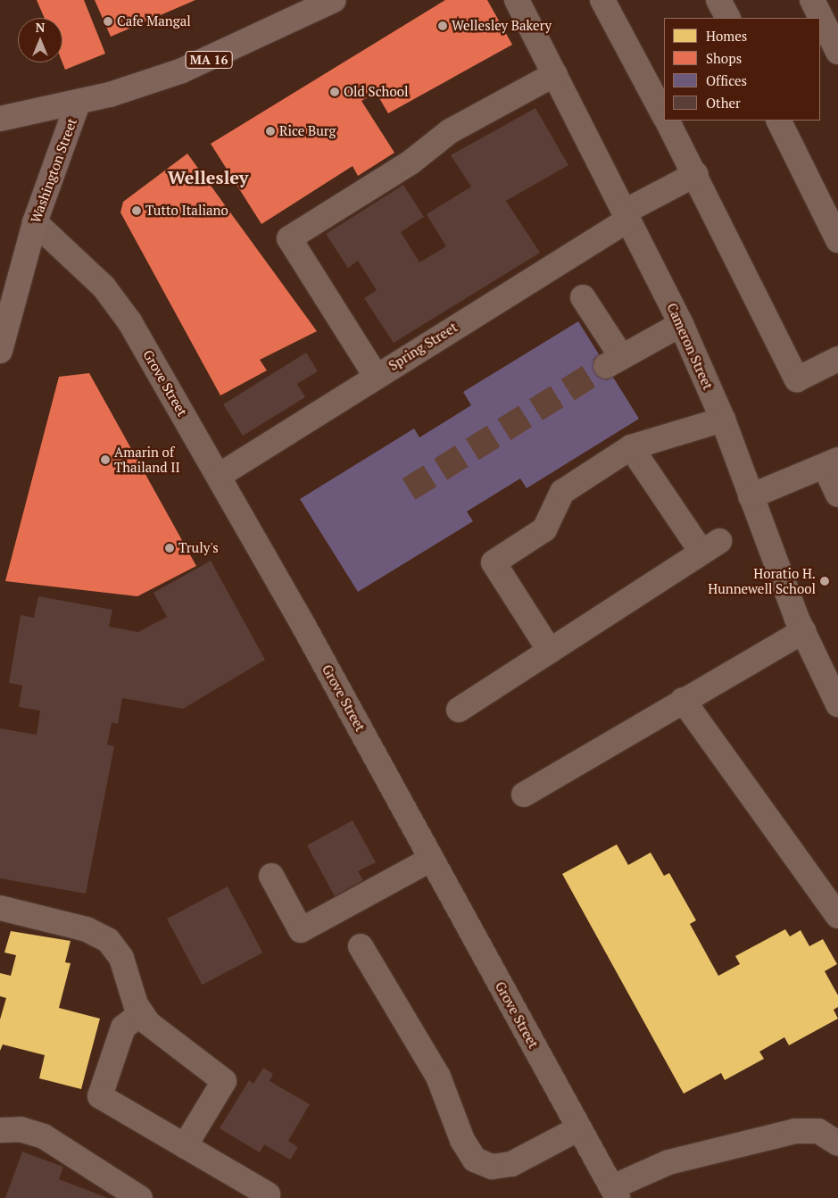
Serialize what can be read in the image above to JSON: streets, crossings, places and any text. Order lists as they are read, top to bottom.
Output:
{
  "streets": {
    "main road": ["MA 16", "Washington Street"],
    "street": ["Spring Street", "Cameron Street", "Grove Street"]
  },
  "crossings": [
    ["Washington Street", "Grove Street"],
    ["Spring Street", "Cameron Street"],
    ["Spring Street", "Grove Street"]
  ],
  "districts": ["Wellesley"],
  "places": [
    "Cafe Mangal",
    "Wellesley Bakery",
    "Old School",
    "Rice Burg",
    "Tutto Italiano",
    "Amarin of Thailand II",
    "Truly's",
    "Horatio H. Hunnewell School"
  ],
  "legend": [
    "Homes",
    "Shops",
    "Offices",
    "Other"
  ],
  "north": "top"
}
